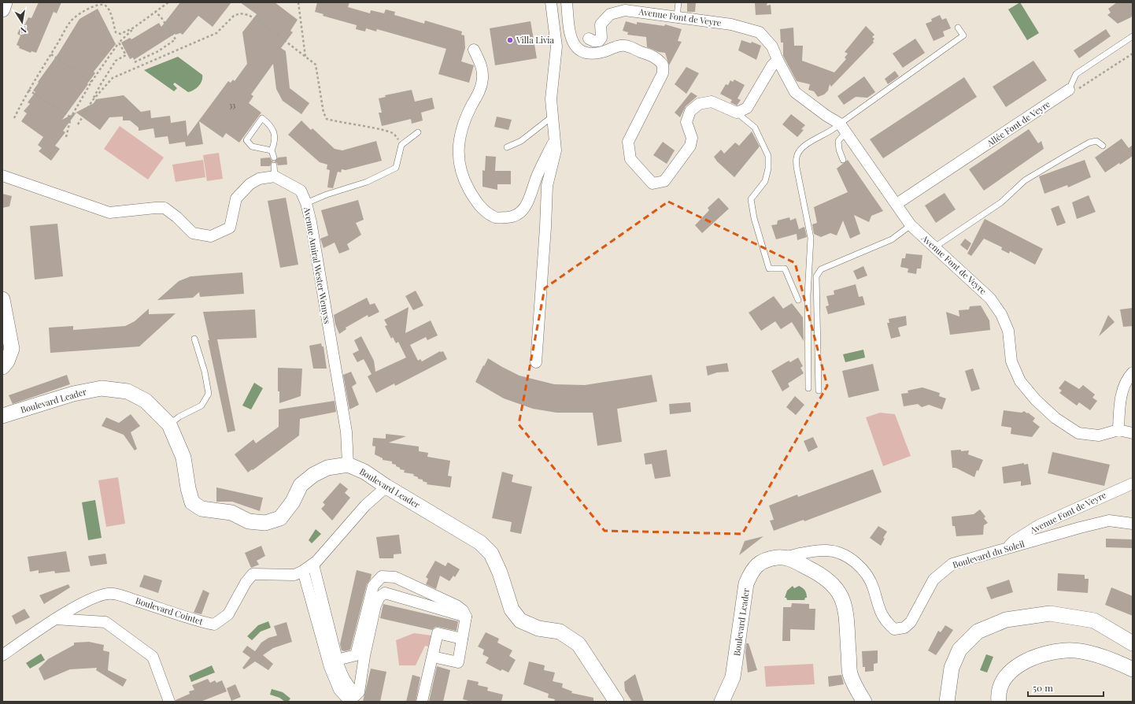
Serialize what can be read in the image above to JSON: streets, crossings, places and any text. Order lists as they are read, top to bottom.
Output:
{
  "streets": {
    "street": [
      "Avenue Font de Veyre",
      "Allée Font de Veyre",
      "Avenue Amiral Wester Wemyss",
      "Boulevard Leader",
      "Boulevard du Soleil",
      "Boulevard Cointet"
    ]
  },
  "crossings": [
    ["Avenue Font de Veyre", "Allée Font de Veyre"],
    ["Avenue Font de Veyre", "Boulevard du Soleil"],
    ["Avenue Amiral Wester Wemyss", "Boulevard Leader"],
    ["Boulevard Leader", "Boulevard du Soleil"],
    ["Boulevard Leader", "Boulevard Cointet"]
  ],
  "places": ["Villa Livia"],
  "house_numbers": ["33"],
  "scale_bar": "50 m",
  "north": "bottom"
}
